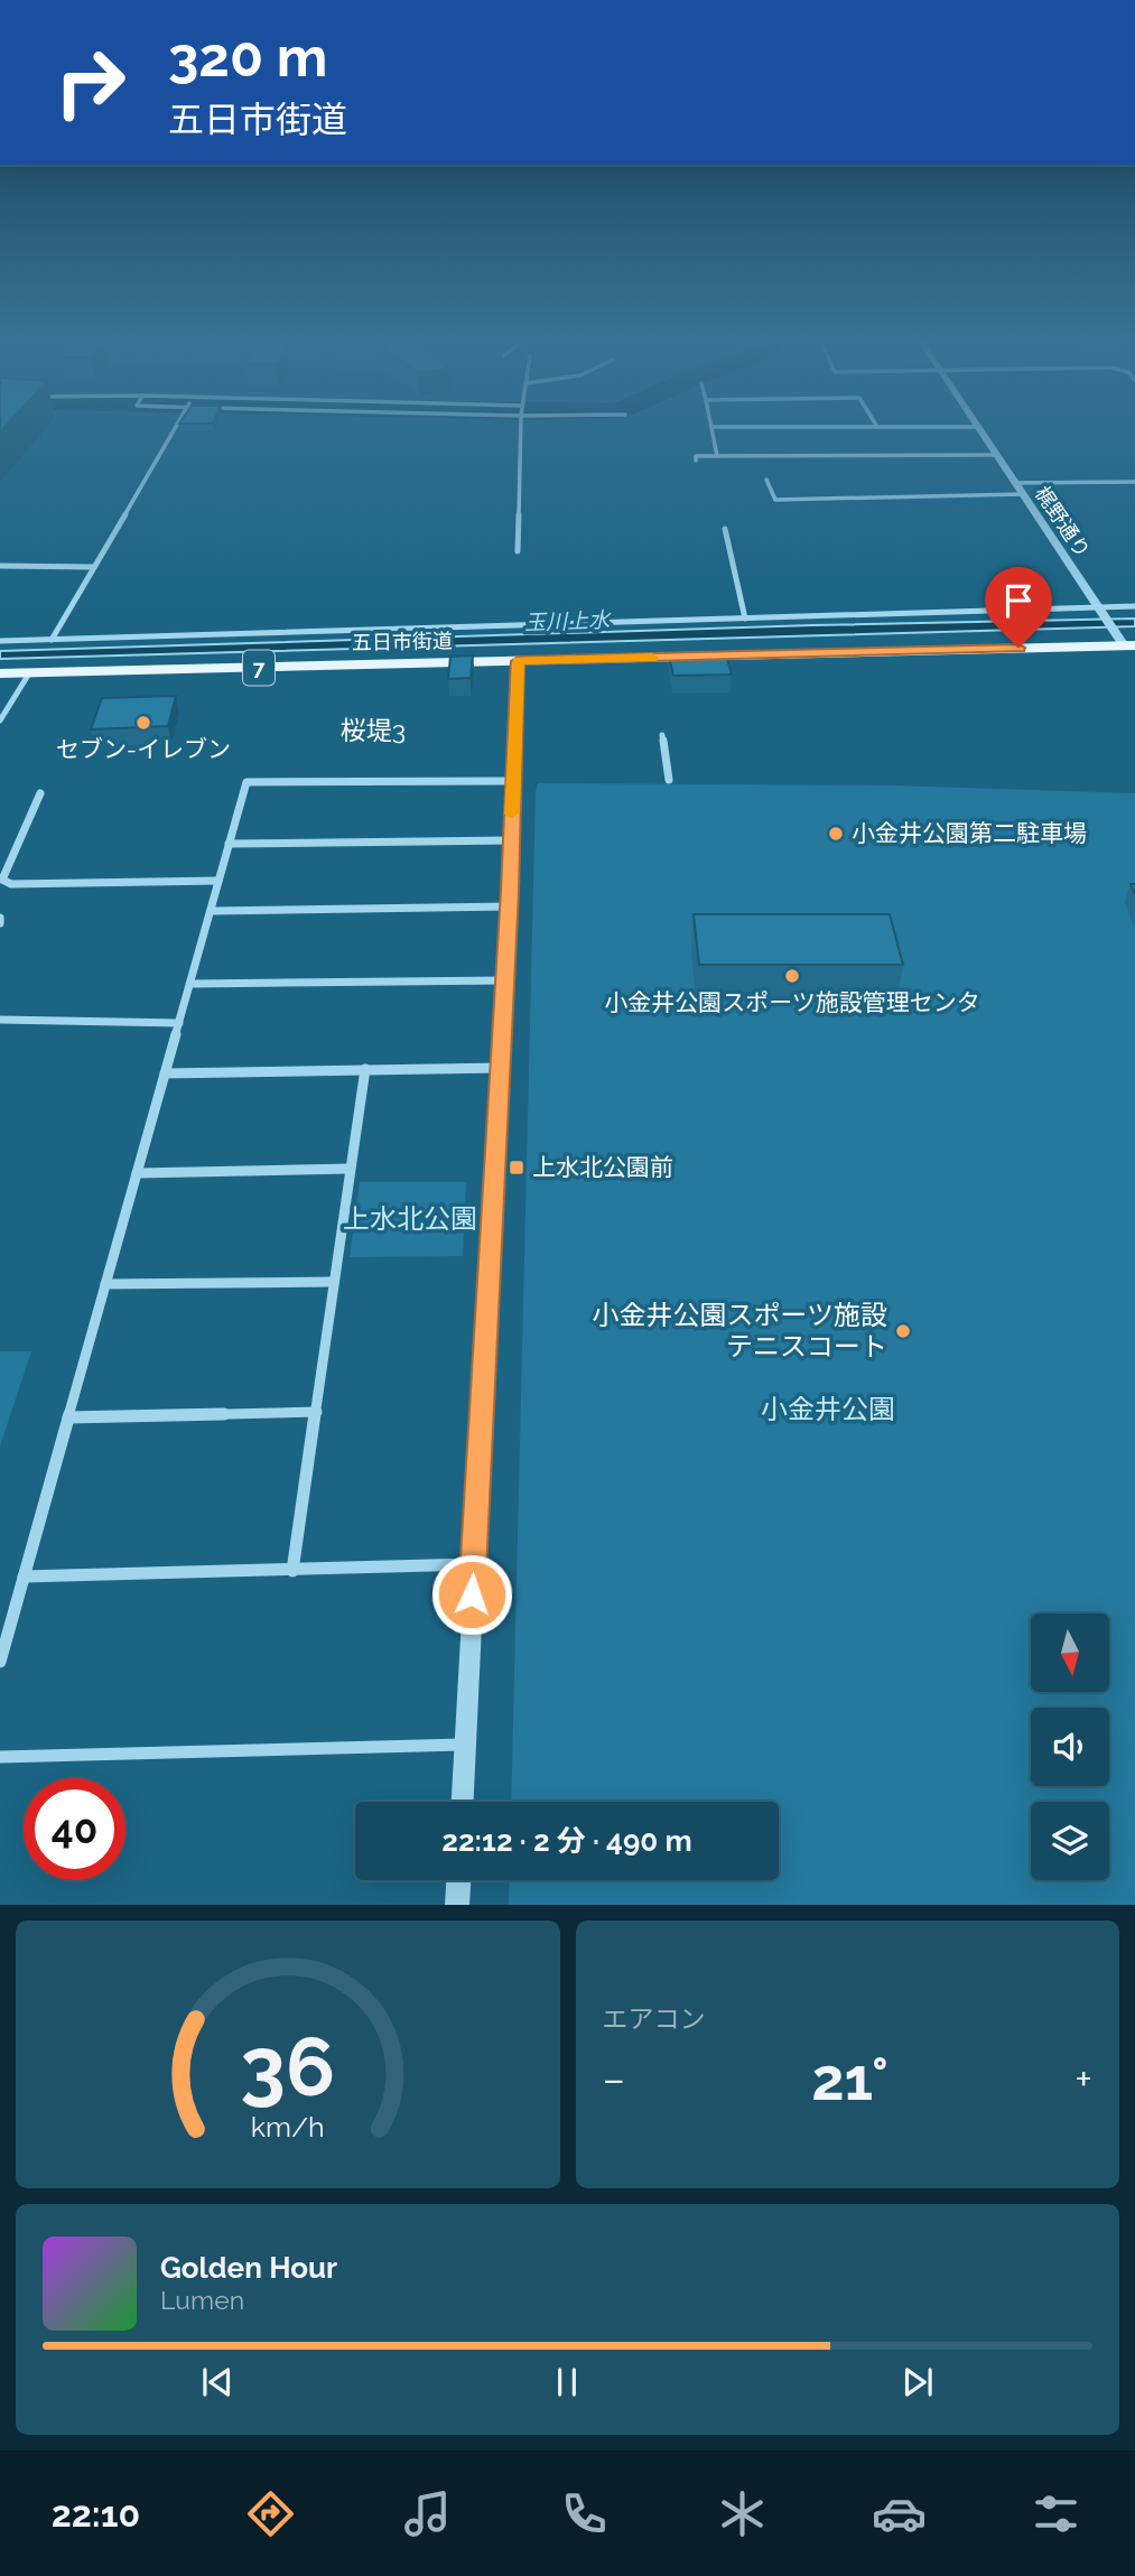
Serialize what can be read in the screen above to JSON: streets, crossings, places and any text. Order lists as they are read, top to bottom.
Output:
{
  "streets": {
    "main road": ["五日市街道", "7"],
    "street": ["梶野通り"]
  },
  "crossings": [
    ["梶野通り", "五日市街道"]
  ],
  "districts": ["桜堤3"],
  "water": ["玉川上水"],
  "parks": ["上水北公園", "小金井公園"],
  "places": {
    "other": [
      "セブン-イレブン",
      "小金井公園第二駐車場",
      "小金井公園スポーツ施設管理センタ",
      "小金井公園スポーツ施設 テニスコート"
    ],
    "transit": ["上水北公園前"]
  },
  "north": "bottom",
  "page": {
    "turn": ["320 m", "五日市街道"],
    "limit": "40",
    "trip": "22:12 · 2 分 · 490 m",
    "tile": "エアコン",
    "heat": ["−", "21°", "+"],
    "song": ["Golden Hour", "Lumen"],
    "tabs": "22:10",
    "gauge": ["36", "km/h"]
  }
}
